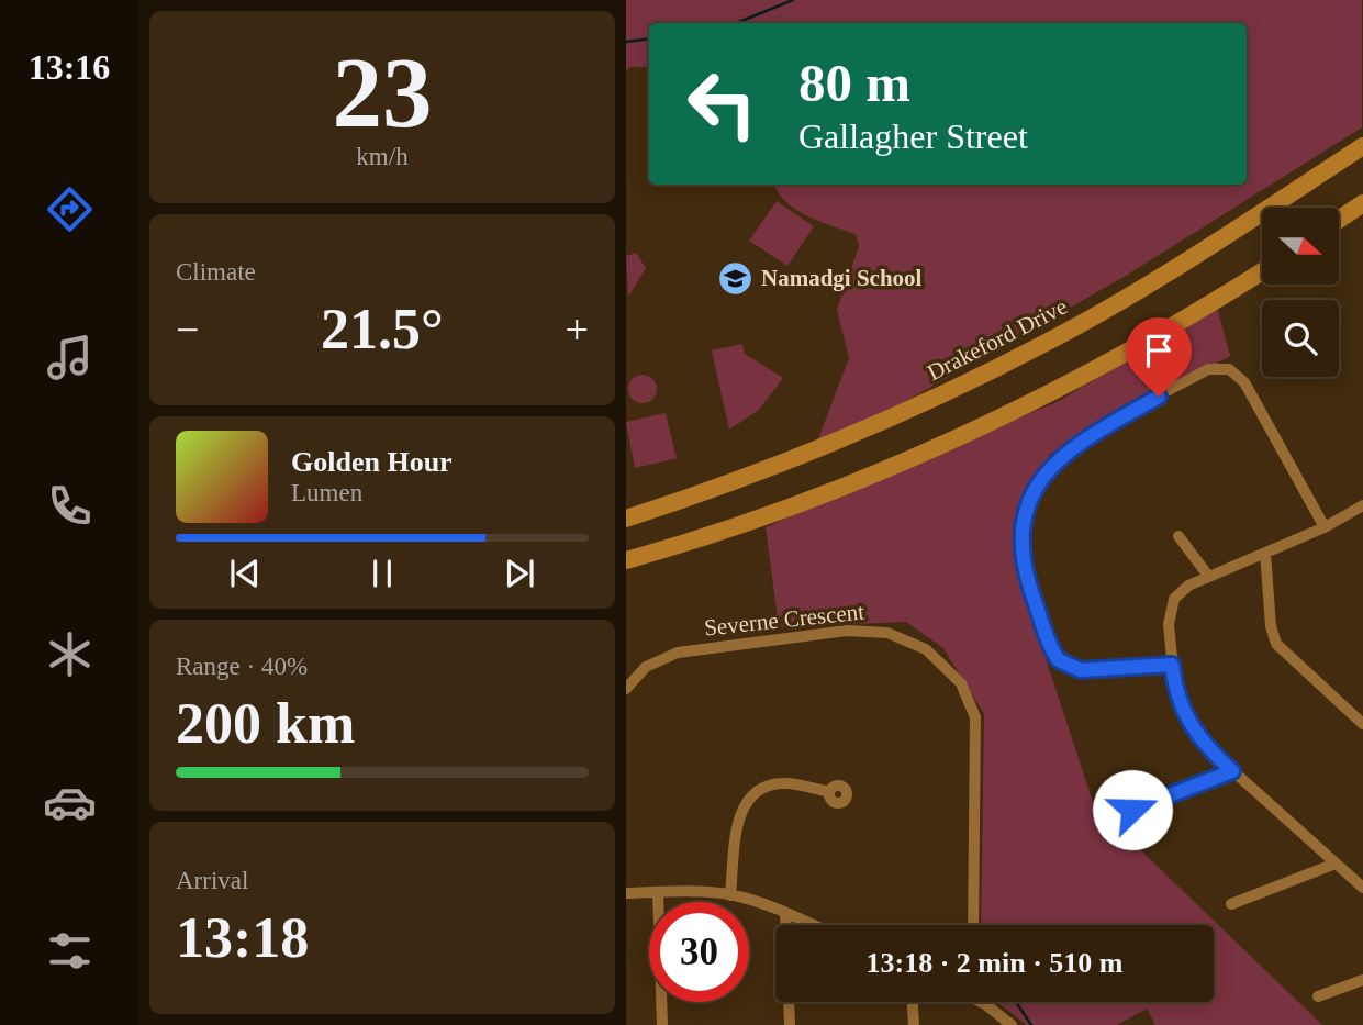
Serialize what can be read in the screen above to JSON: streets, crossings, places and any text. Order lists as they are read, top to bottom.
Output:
{
  "streets": {
    "highway": ["Drakeford Drive"],
    "street": ["Severne Crescent"]
  },
  "places": {
    "school or university": ["Namadgi School"]
  },
  "north": "right",
  "page": {
    "tabs": "13:16",
    "tile": [
      ["23", "km/h"],
      "Climate",
      ["Range · 40%", "200 km"],
      ["Arrival", "13:18"]
    ],
    "turn": ["80 m", "Gallagher Street"],
    "heat": ["−", "21.5°", "+"],
    "song": ["Golden Hour", "Lumen"],
    "limit": "30",
    "trip": "13:18 · 2 min · 510 m"
  }
}
